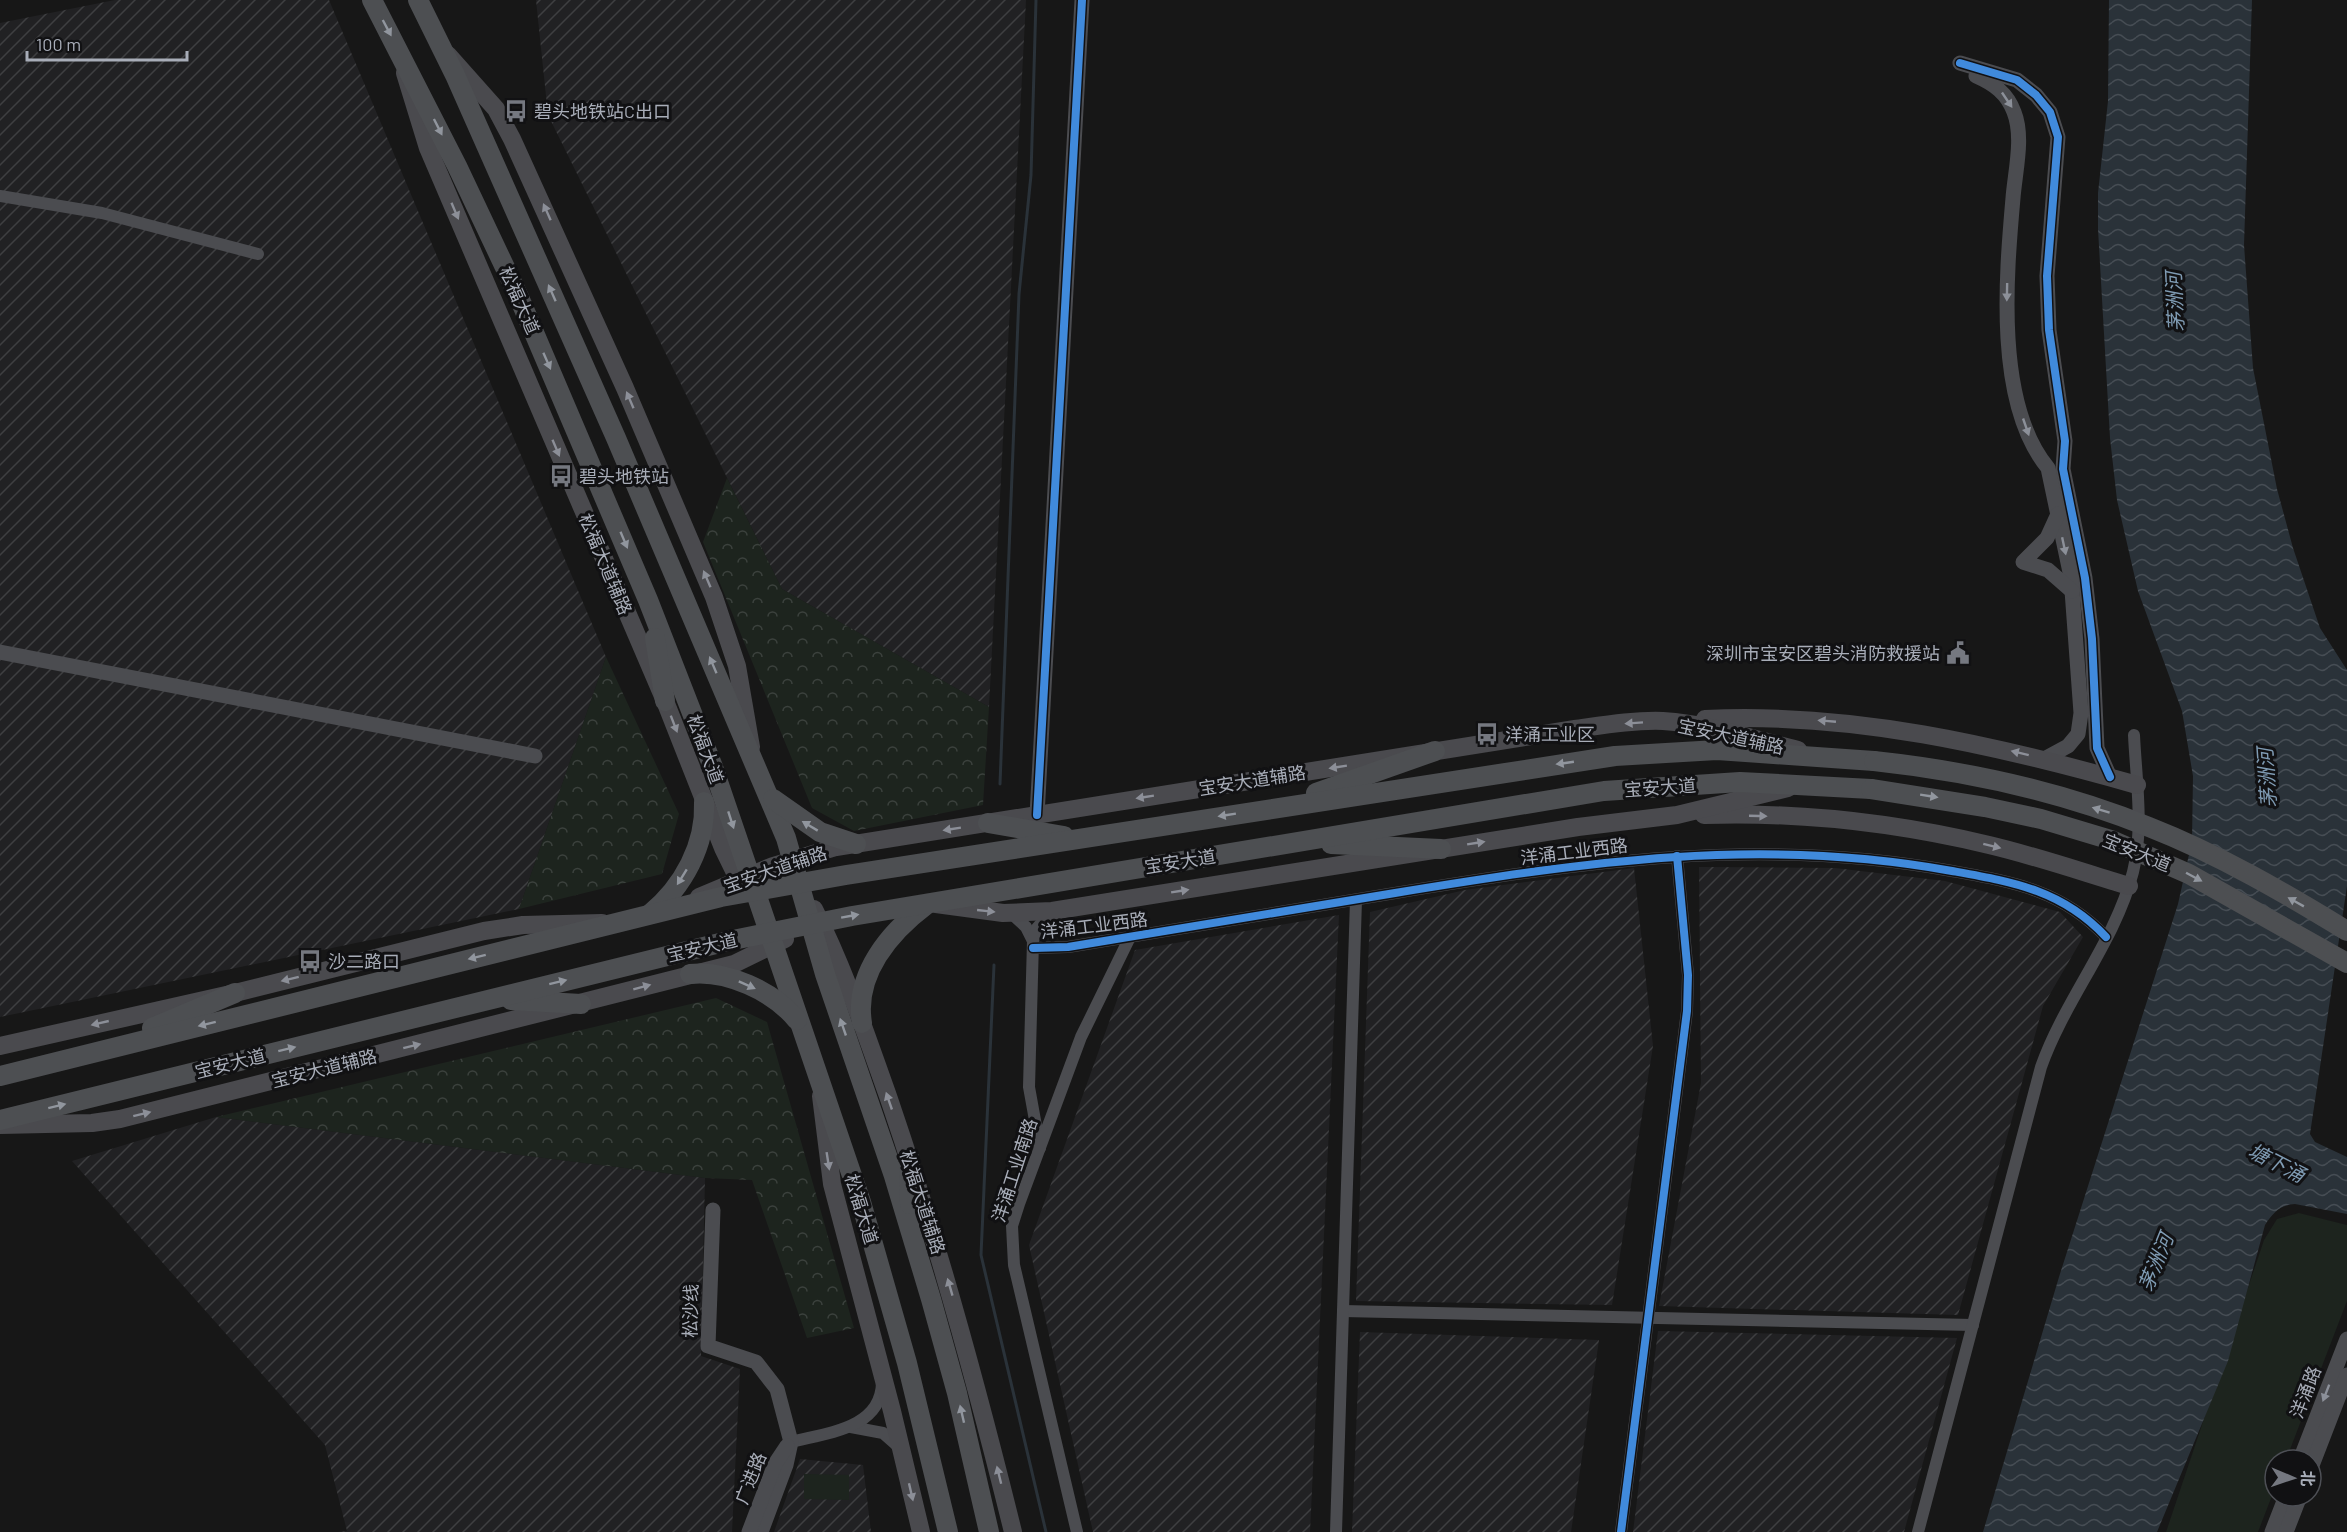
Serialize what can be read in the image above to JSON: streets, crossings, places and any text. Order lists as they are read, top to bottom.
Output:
{
  "streets": {
    "main road": [
      "松福大道",
      "松福大道辅路",
      "宝安大道辅路",
      "宝安大道"
    ],
    "street": [
      "洋涌工业西路",
      "洋涌工业南路",
      "松沙线",
      "洋涌路",
      "广进路"
    ]
  },
  "crossings": [
    ["松福大道", "松福大道辅路"],
    ["松福大道", "宝安大道辅路"],
    ["松福大道", "宝安大道"],
    ["松福大道辅路", "宝安大道辅路"],
    ["松福大道辅路", "宝安大道"],
    ["宝安大道辅路", "宝安大道"],
    ["洋涌工业西路", "洋涌工业南路"],
    ["松沙线", "广进路"]
  ],
  "water": ["茅洲河", "塘下涌"],
  "places": {
    "bus stop": [
      "碧头地铁站C出口",
      "碧头地铁站",
      "洋涌工业区",
      "沙二路口"
    ],
    "public building": ["深圳市宝安区碧头消防救援站"]
  },
  "scale_bar": "100 m",
  "north": "right"
}
